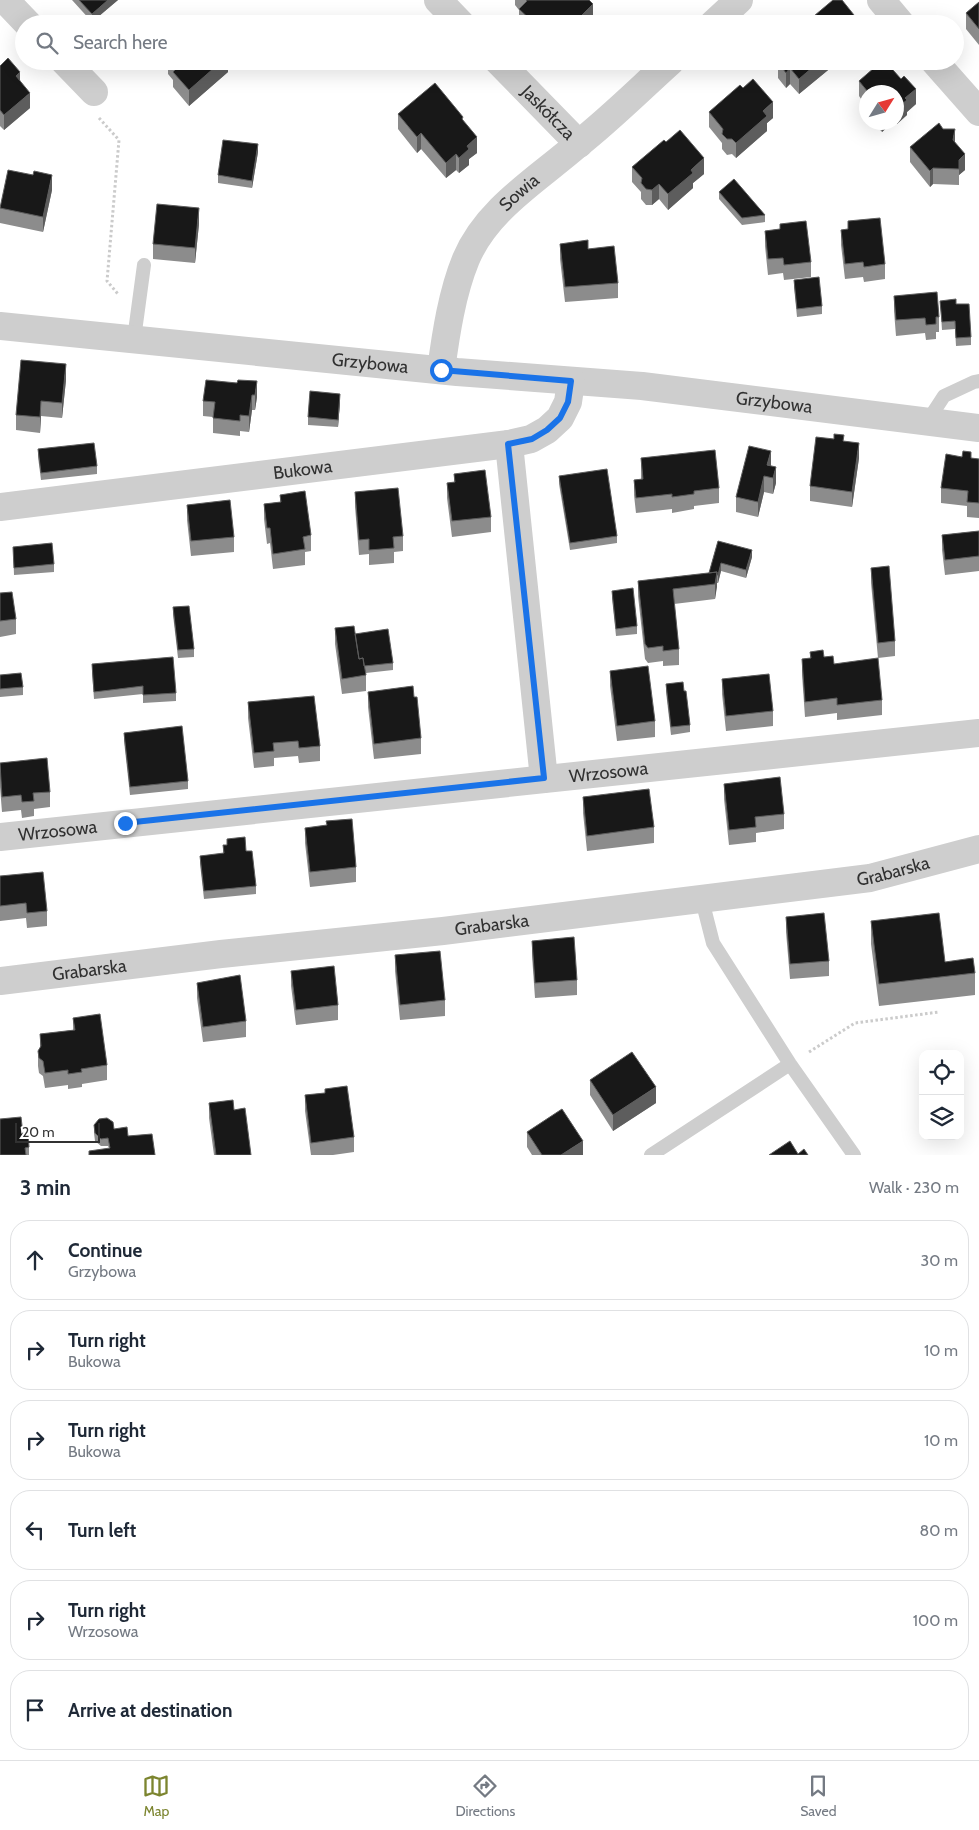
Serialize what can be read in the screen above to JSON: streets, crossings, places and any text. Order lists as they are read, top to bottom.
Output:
{
  "streets": {
    "street": [
      "Jaskółcza",
      "Sowia",
      "Grzybowa",
      "Bukowa",
      "Wrzosowa",
      "Grabarska"
    ]
  },
  "crossings": [
    ["Jaskółcza", "Sowia"],
    ["Sowia", "Grzybowa"],
    ["Grzybowa", "Bukowa"]
  ],
  "scale_bar": "20 m",
  "north": "top right",
  "page": {
    "search": "Search here",
    "scale": "20 m",
    "heading": ["3 min", "Walk · 230 m"],
    "list": [
      ["Continue", "Grzybowa", "30 m"],
      ["Turn right", "Bukowa", "10 m"],
      ["Turn right", "Bukowa", "10 m"],
      ["Turn left", "80 m"],
      ["Turn right", "Wrzosowa", "100 m"],
      "Arrive at destination"
    ],
    "nav": ["Map", "Directions", "Saved"]
  }
}
